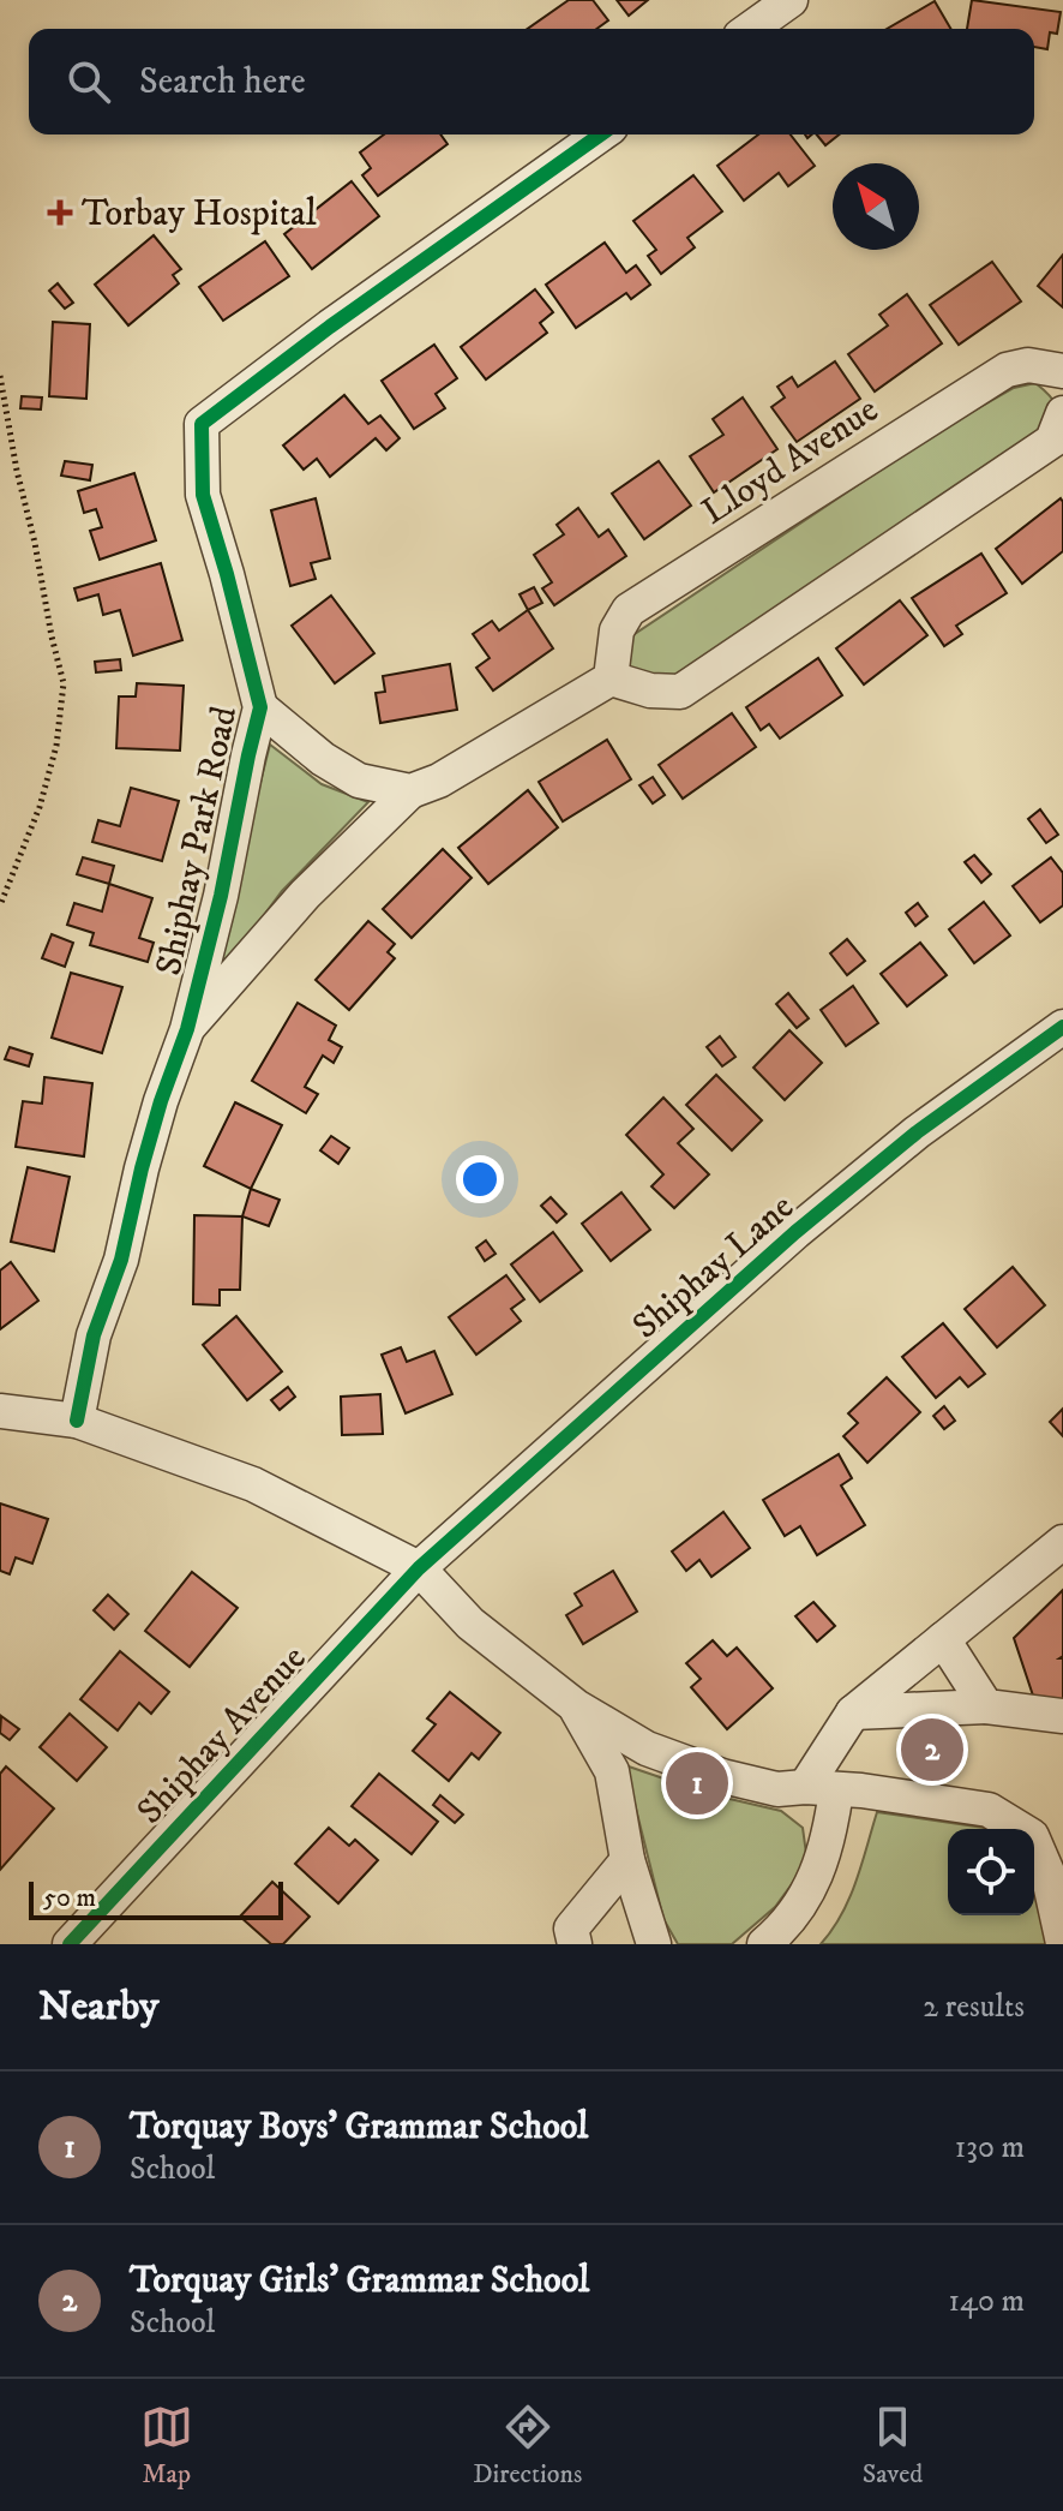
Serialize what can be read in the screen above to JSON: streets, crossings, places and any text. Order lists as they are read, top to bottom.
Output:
{
  "streets": {
    "street": [
      "Lloyd Avenue",
      "Shiphay Park Road",
      "Shiphay Lane",
      "Shiphay Avenue"
    ]
  },
  "crossings": [
    ["Shiphay Lane", "Shiphay Avenue"]
  ],
  "places": {
    "health": ["Torbay Hospital"]
  },
  "scale_bar": "50 m",
  "north": "top left",
  "page": {
    "search": "Search here",
    "pins": ["2", "1"],
    "scale": "50 m",
    "heading": ["Nearby", "2 results"],
    "list": [
      {
        "mark": "1",
        "name": "Torquay Boys' Grammar School",
        "note": "School",
        "value": "130 m"
      },
      {
        "mark": "2",
        "name": "Torquay Girls' Grammar School",
        "note": "School",
        "value": "140 m"
      }
    ],
    "nav": ["Map", "Directions", "Saved"]
  }
}
